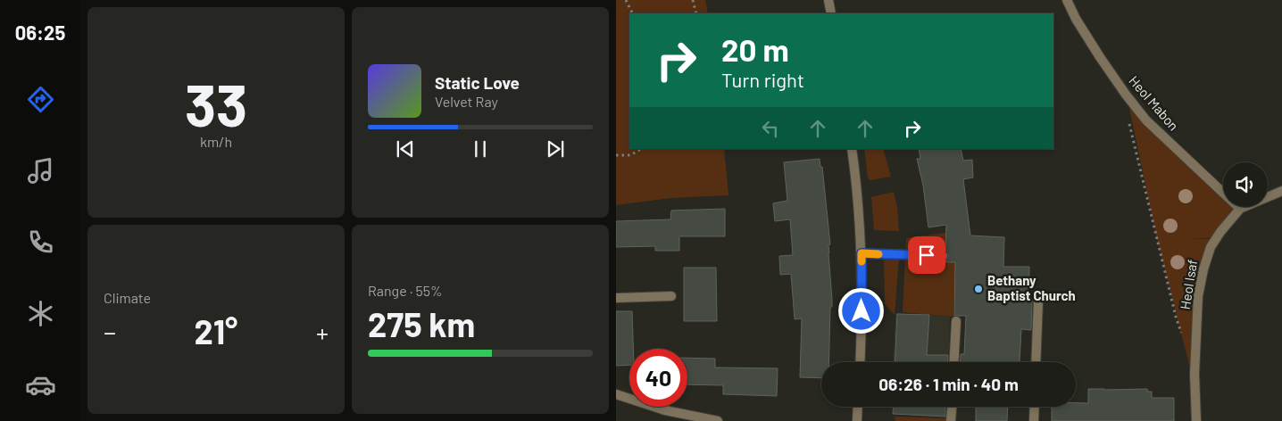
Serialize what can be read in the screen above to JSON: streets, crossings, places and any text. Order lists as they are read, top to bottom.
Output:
{
  "streets": {
    "street": ["Heol Mabon", "Heol Isaf"]
  },
  "crossings": [
    ["Heol Mabon", "Heol Isaf"]
  ],
  "places": ["Bethany Baptist Church"],
  "page": {
    "tabs": "06:25",
    "tile": [
      ["33", "km/h"],
      "Climate",
      ["Range · 55%", "275 km"]
    ],
    "turn": ["20 m", "Turn right"],
    "song": ["Static Love", "Velvet Ray"],
    "heat": ["−", "21°", "+"],
    "limit": "40",
    "trip": "06:26 · 1 min · 40 m"
  }
}
